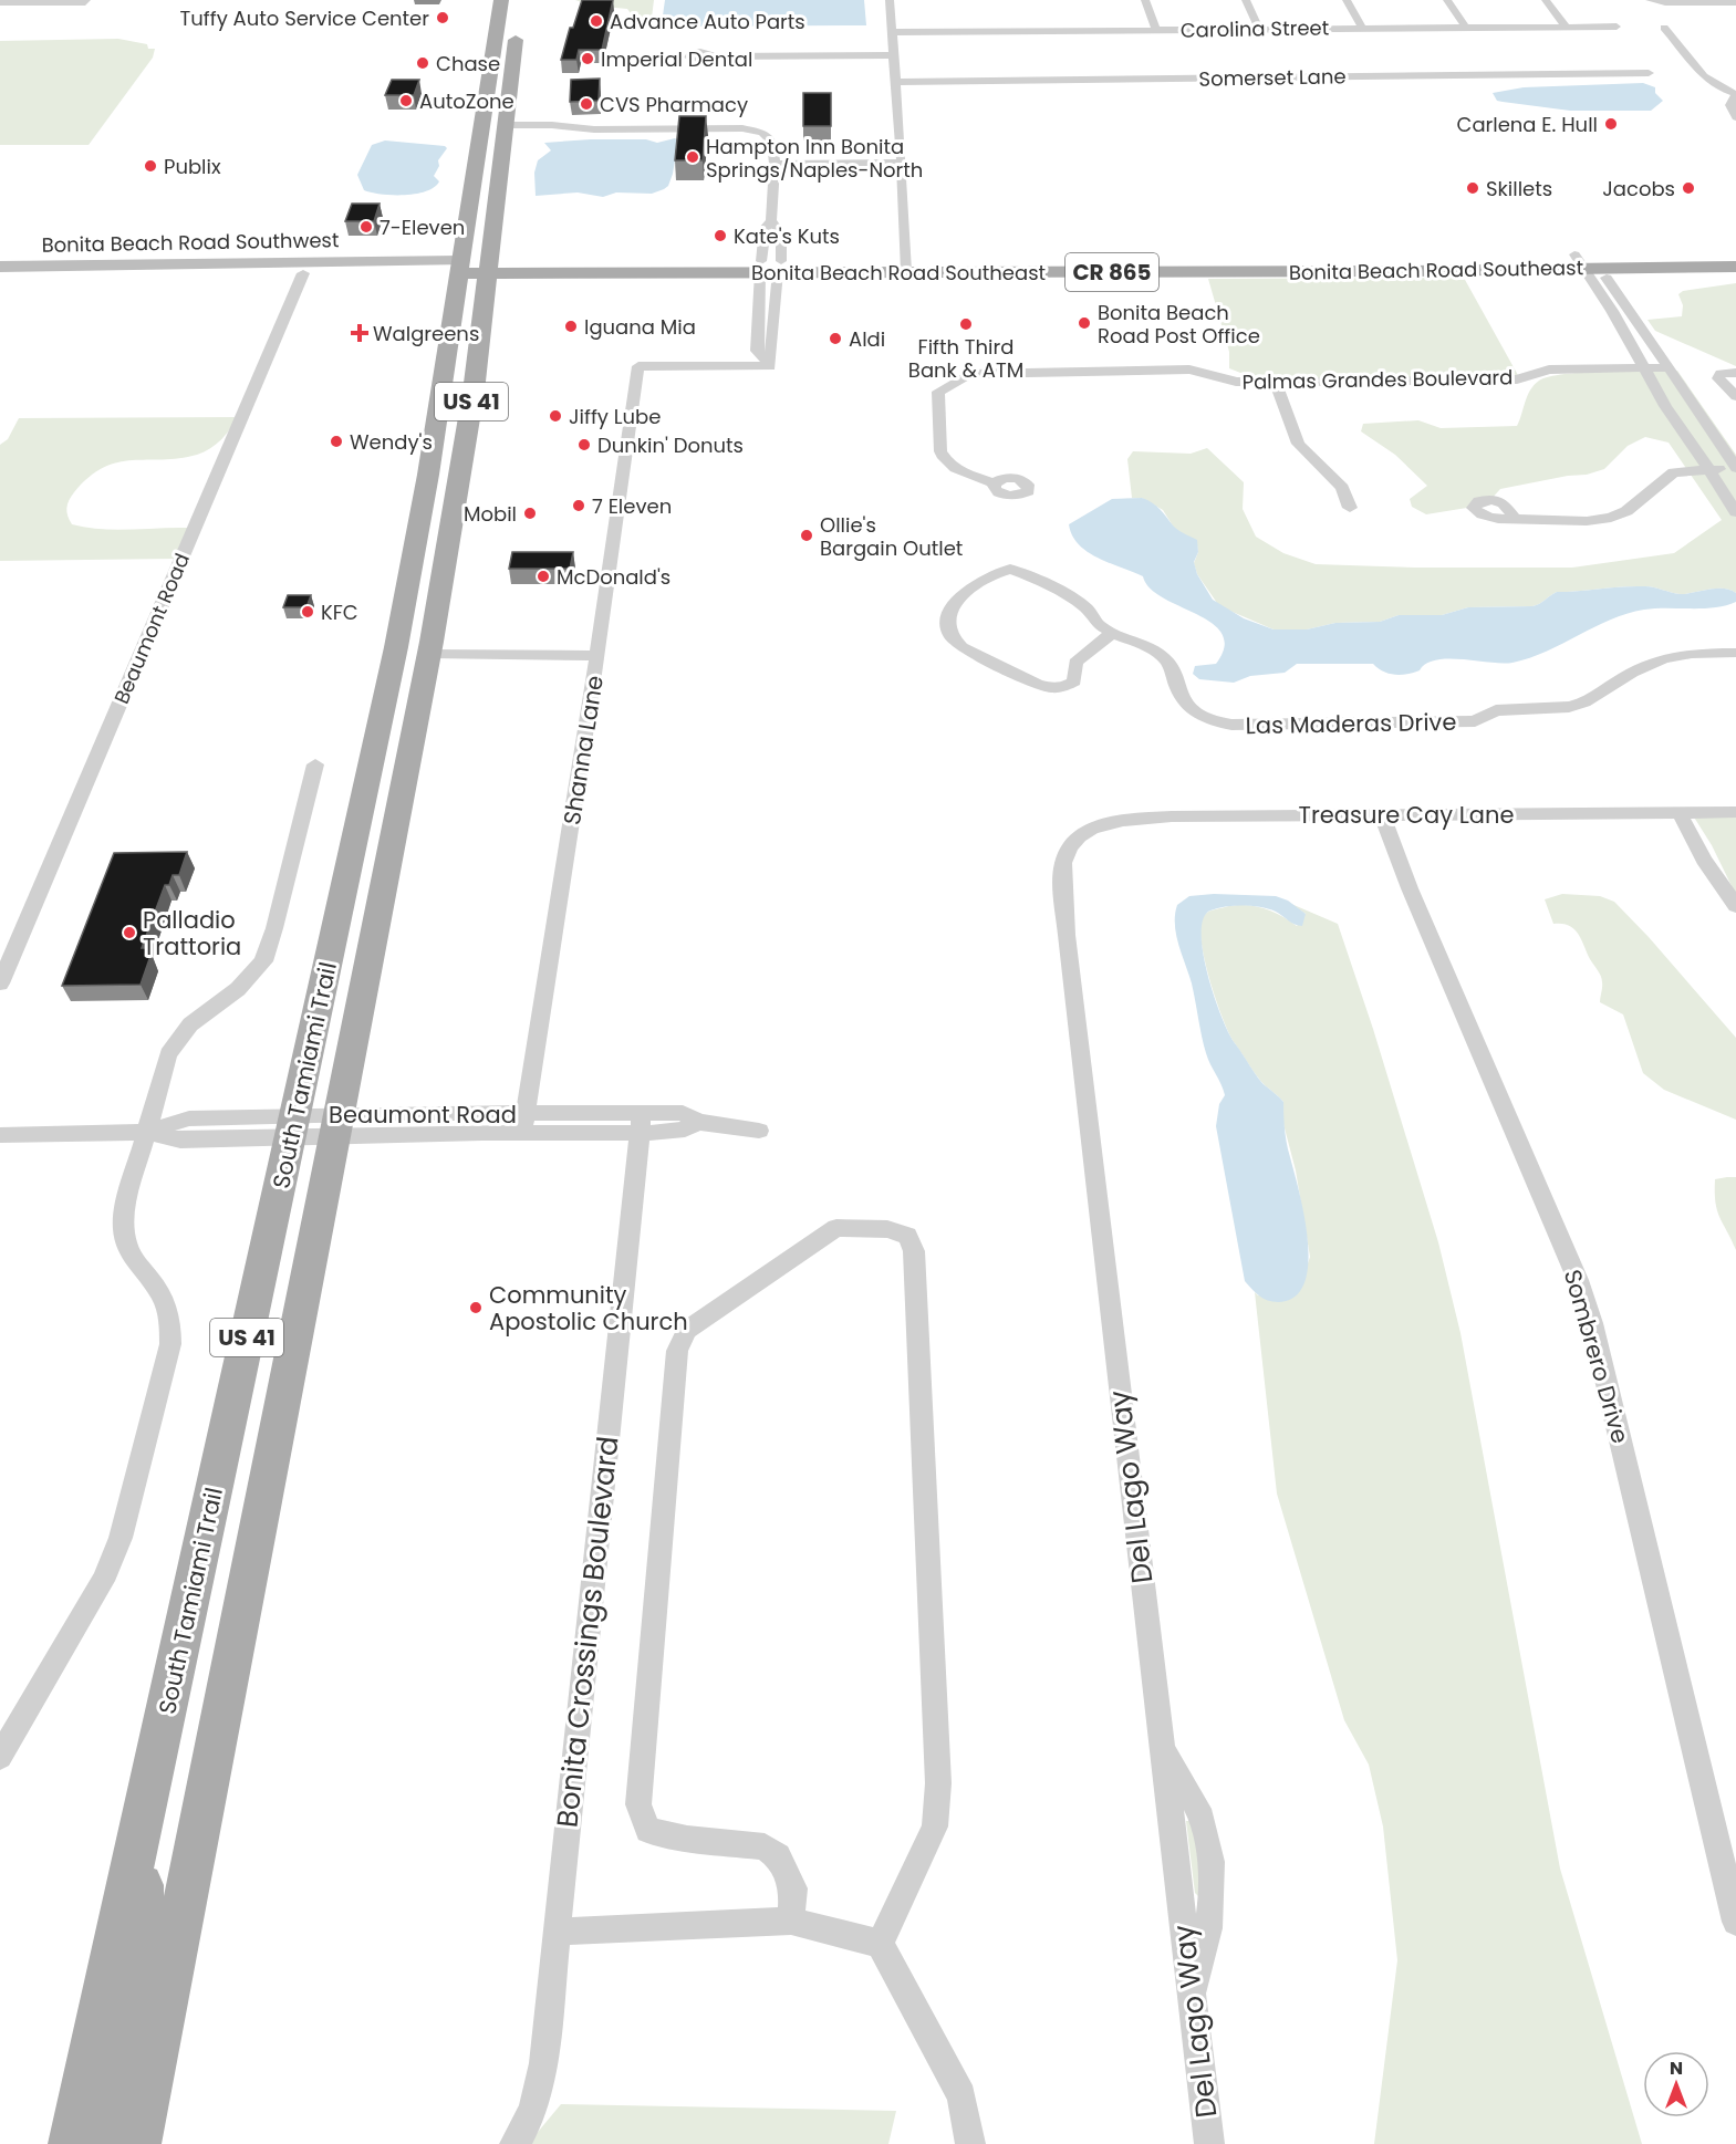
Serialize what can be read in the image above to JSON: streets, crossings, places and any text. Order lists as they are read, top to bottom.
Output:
{
  "streets": {
    "main road": [
      "Bonita Beach Road Southwest",
      "Bonita Beach Road Southeast",
      "CR 865",
      "US 41",
      "South Tamiami Trail"
    ],
    "street": [
      "Carolina Street",
      "Somerset Lane",
      "Palmas Grandes Boulevard",
      "Beaumont Road",
      "Las Maderas Drive",
      "Shanna Lane",
      "Treasure Cay Lane",
      "Sombrero Drive",
      "Del Lago Way",
      "Bonita Crossings Boulevard"
    ]
  },
  "crossings": [
    ["Bonita Beach Road Southwest", "Bonita Beach Road Southeast"],
    ["Bonita Beach Road Southwest", "Beaumont Road"],
    ["Bonita Beach Road Southwest", "South Tamiami Trail"],
    ["Bonita Beach Road Southeast", "South Tamiami Trail"],
    ["Beaumont Road", "Shanna Lane"],
    ["Beaumont Road", "South Tamiami Trail"],
    ["Beaumont Road", "Bonita Crossings Boulevard"],
    ["Treasure Cay Lane", "Sombrero Drive"],
    ["Treasure Cay Lane", "Del Lago Way"]
  ],
  "places": {
    "other": [
      "Tuffy Auto Service Center",
      "Advance Auto Parts",
      "Imperial Dental",
      "Chase",
      "AutoZone",
      "CVS Pharmacy",
      "Carlena E. Hull",
      "Hampton Inn Bonita Springs/Naples-North",
      "Publix",
      "Skillets",
      "Jacobs",
      "7-Eleven",
      "Kate's Kuts",
      "Bonita Beach Road Post Office",
      "Fifth Third Bank & ATM",
      "Iguana Mia",
      "Aldi",
      "Jiffy Lube",
      "Wendy's",
      "Dunkin' Donuts",
      "7 Eleven",
      "Mobil",
      "Ollie's Bargain Outlet",
      "McDonald's",
      "KFC",
      "Palladio Trattoria",
      "Community Apostolic Church"
    ],
    "health": ["Walgreens"]
  },
  "north": "top"
}
